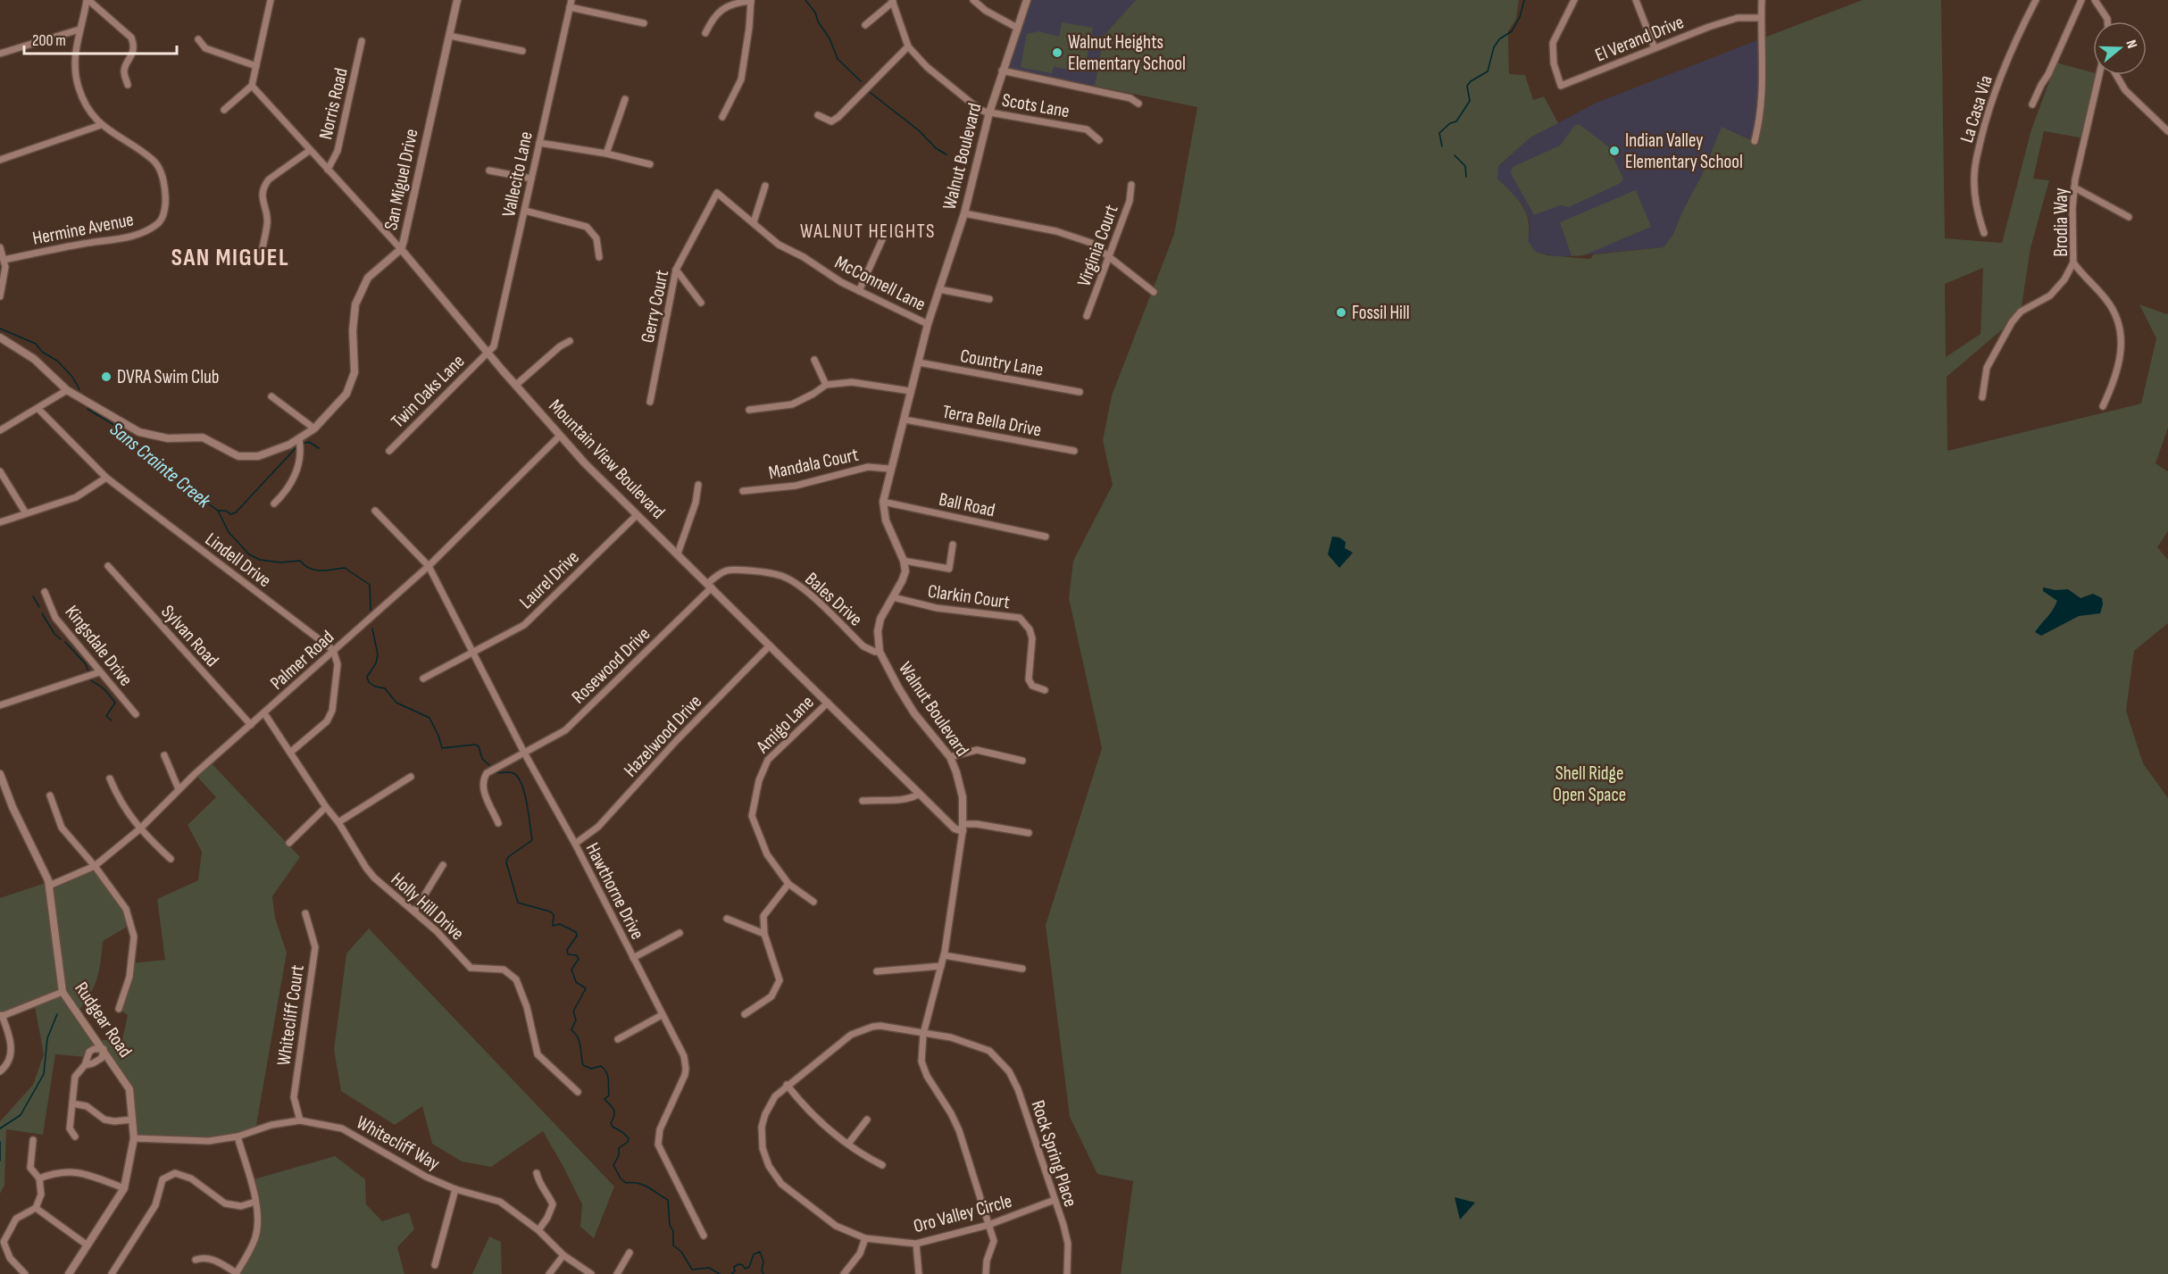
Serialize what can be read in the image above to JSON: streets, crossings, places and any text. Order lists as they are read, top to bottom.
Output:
{
  "streets": {
    "street": [
      "El Verand Drive",
      "Norris Road",
      "Scots Lane",
      "La Casa Via",
      "Walnut Boulevard",
      "Vallecito Lane",
      "San Miguel Drive",
      "Brodia Way",
      "Hermine Avenue",
      "Virginia Court",
      "McConnell Lane",
      "Gerry Court",
      "Country Lane",
      "Twin Oaks Lane",
      "Terra Bella Drive",
      "Mountain View Boulevard",
      "Mandala Court",
      "Ball Road",
      "Lindell Drive",
      "Laurel Drive",
      "Clarkin Court",
      "Bales Drive",
      "Sylvan Road",
      "Kingsdale Drive",
      "Palmer Road",
      "Rosewood Drive",
      "Amigo Lane",
      "Hazelwood Drive",
      "Hawthorne Drive",
      "Holly Hill Drive",
      "Whitecliff Court",
      "Rudgear Road",
      "Whitecliff Way",
      "Rock Spring Place",
      "Oro Valley Circle"
    ]
  },
  "crossings": [
    ["Norris Road", "Mountain View Boulevard"],
    ["Scots Lane", "Walnut Boulevard"],
    ["Walnut Boulevard", "McConnell Lane"],
    ["Walnut Boulevard", "Country Lane"],
    ["Walnut Boulevard", "Terra Bella Drive"],
    ["Walnut Boulevard", "Mountain View Boulevard"],
    ["Walnut Boulevard", "Mandala Court"],
    ["Walnut Boulevard", "Ball Road"],
    ["Walnut Boulevard", "Clarkin Court"],
    ["Walnut Boulevard", "Bales Drive"],
    ["Walnut Boulevard", "Oro Valley Circle"],
    ["Vallecito Lane", "Twin Oaks Lane"],
    ["Vallecito Lane", "Mountain View Boulevard"],
    ["San Miguel Drive", "Mountain View Boulevard"],
    ["McConnell Lane", "Gerry Court"],
    ["Twin Oaks Lane", "Mountain View Boulevard"],
    ["Mountain View Boulevard", "Laurel Drive"],
    ["Mountain View Boulevard", "Bales Drive"],
    ["Mountain View Boulevard", "Palmer Road"],
    ["Mountain View Boulevard", "Rosewood Drive"],
    ["Mountain View Boulevard", "Amigo Lane"],
    ["Mountain View Boulevard", "Hazelwood Drive"],
    ["Lindell Drive", "Palmer Road"],
    ["Laurel Drive", "Hawthorne Drive"],
    ["Bales Drive", "Rosewood Drive"],
    ["Sylvan Road", "Palmer Road"],
    ["Palmer Road", "Hawthorne Drive"],
    ["Palmer Road", "Holly Hill Drive"],
    ["Palmer Road", "Rudgear Road"],
    ["Rosewood Drive", "Hawthorne Drive"],
    ["Hazelwood Drive", "Hawthorne Drive"],
    ["Whitecliff Court", "Whitecliff Way"],
    ["Rudgear Road", "Whitecliff Way"],
    ["Rock Spring Place", "Oro Valley Circle"]
  ],
  "districts": ["WALNUT HEIGHTS", "SAN MIGUEL"],
  "water": ["Sans Crainte Creek"],
  "parks": ["Shell Ridge Open Space"],
  "places": [
    "Walnut Heights Elementary School",
    "Indian Valley Elementary School",
    "Fossil Hill",
    "DVRA Swim Club"
  ],
  "scale_bar": "200 m",
  "north": "right"
}
